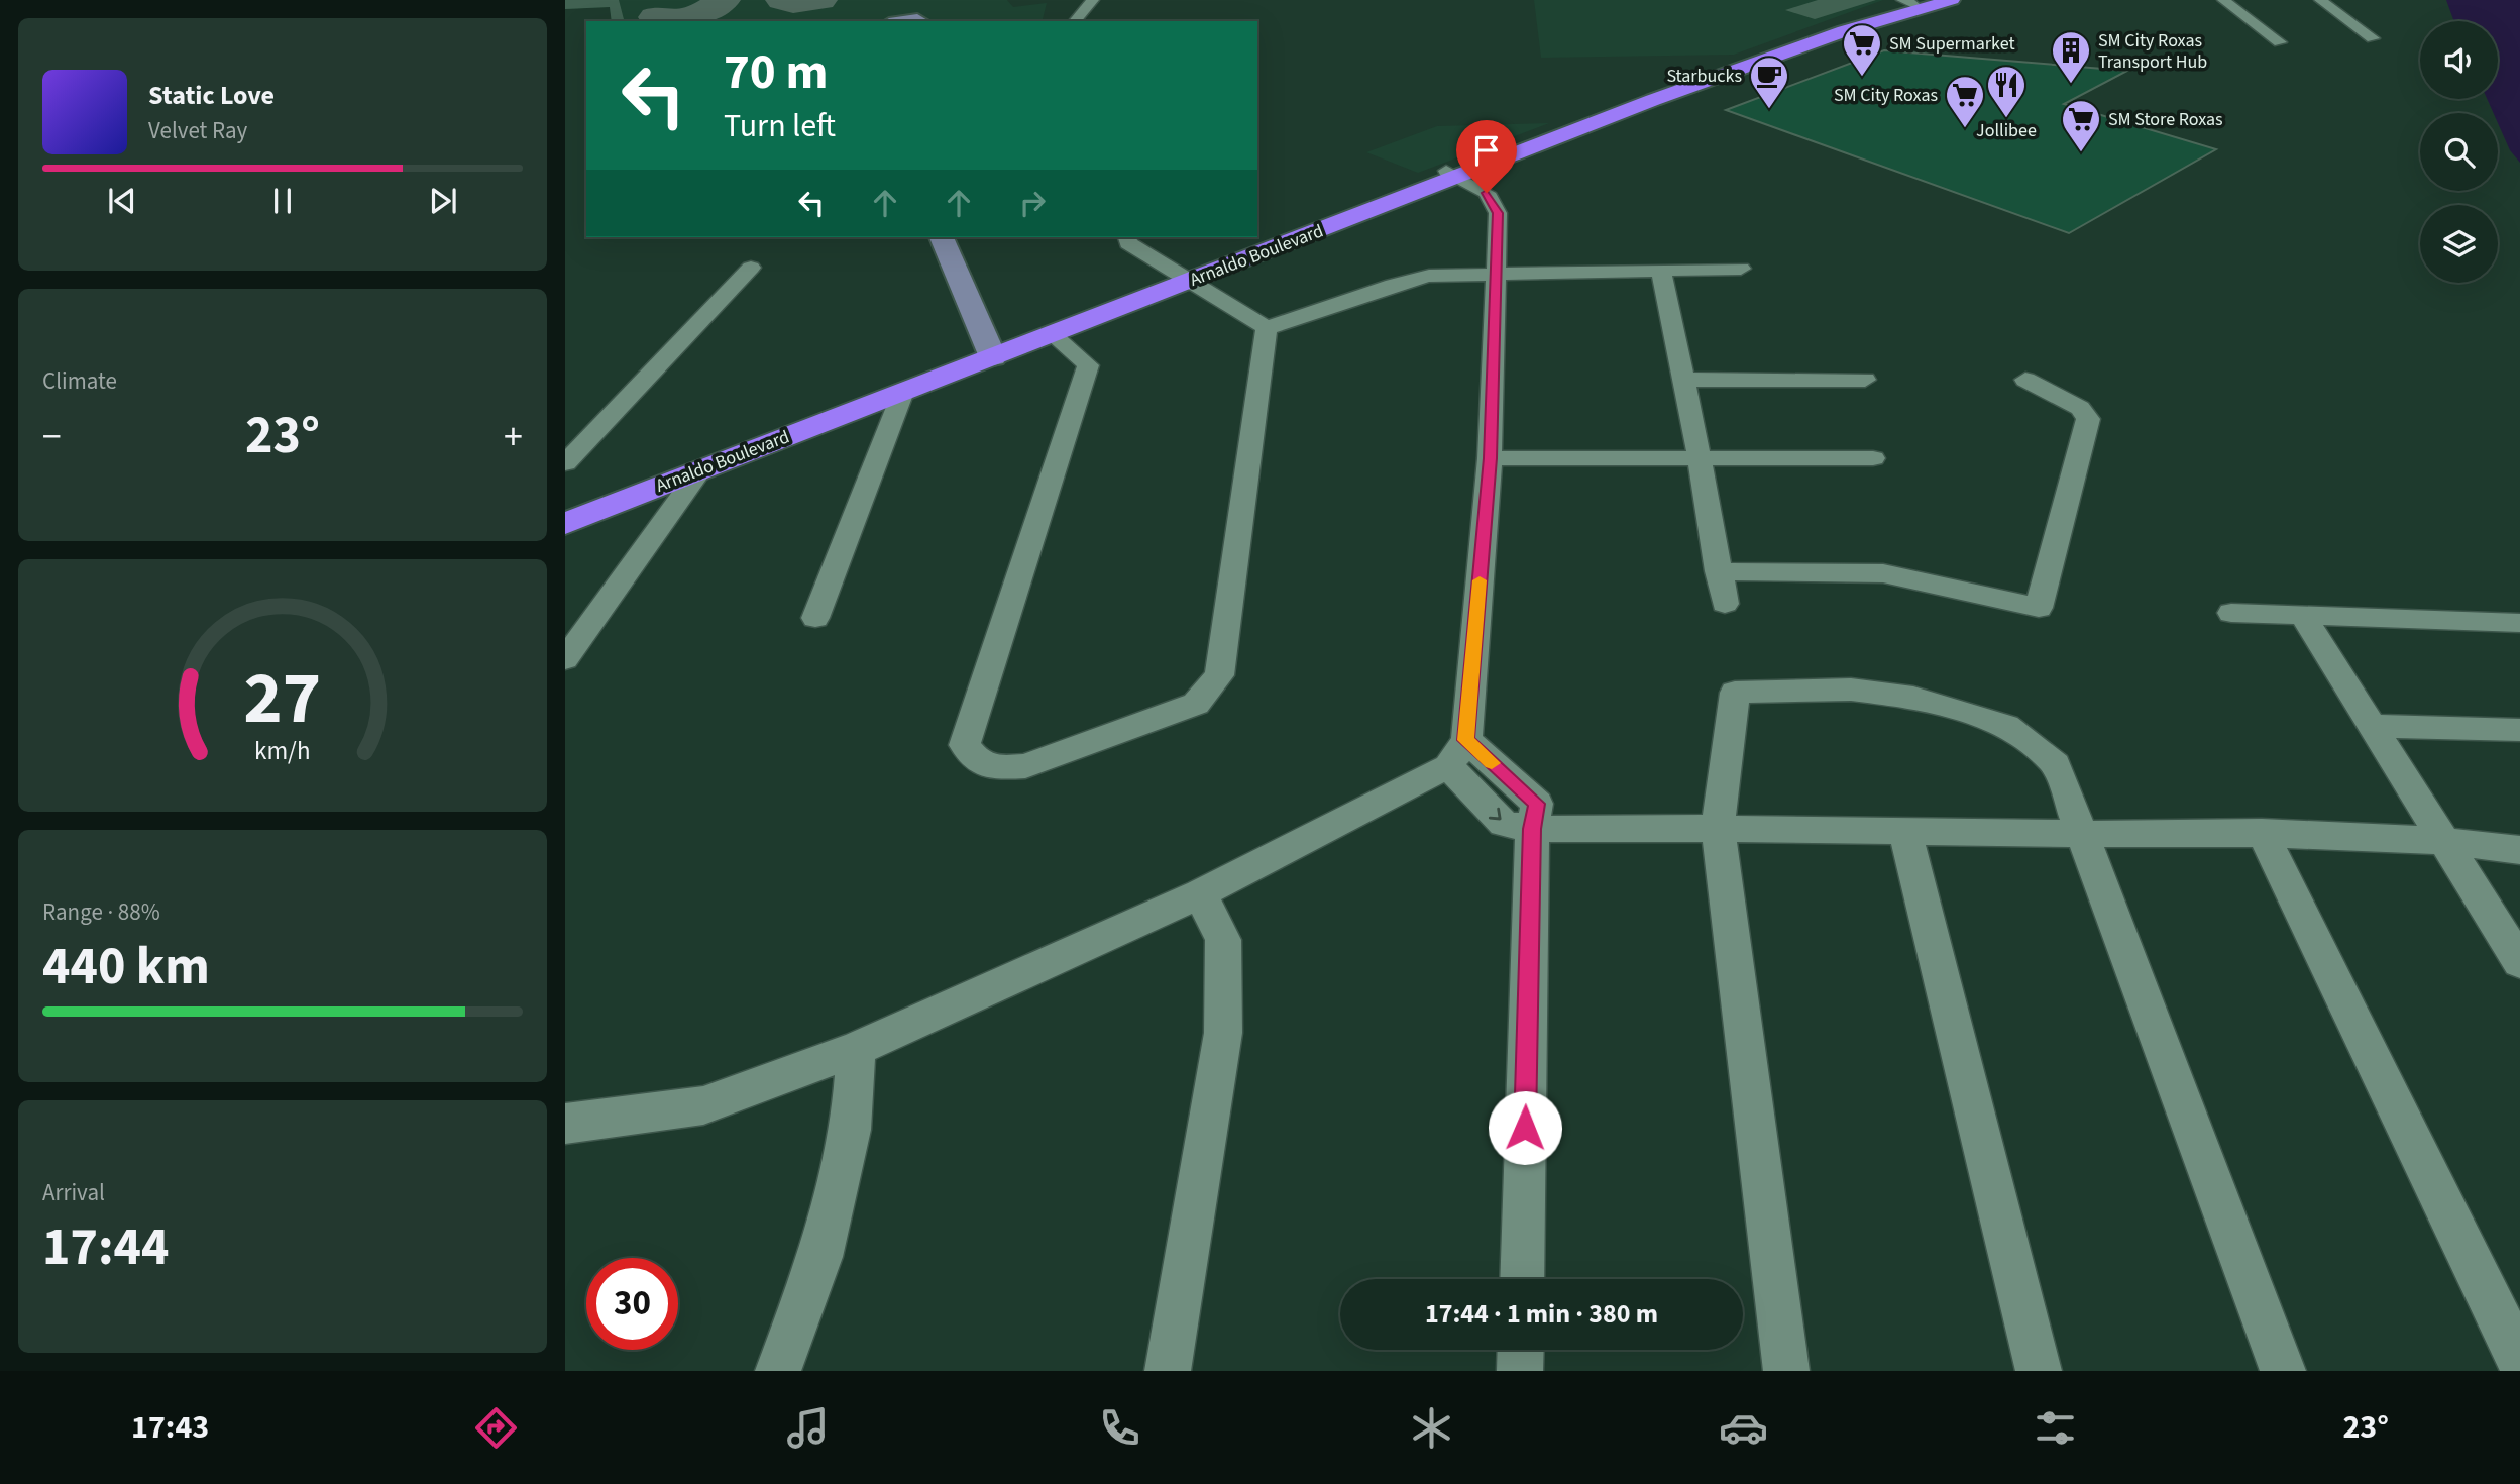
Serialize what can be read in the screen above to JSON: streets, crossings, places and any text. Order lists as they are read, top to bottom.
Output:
{
  "streets": {
    "highway": ["Arnaldo Boulevard"]
  },
  "places": {
    "supermarket": ["SM Supermarket", "SM City Roxas", "SM Store Roxas"],
    "building": ["SM City Roxas Transport Hub"],
    "cafe": ["Starbucks"],
    "restaurant": ["Jollibee"]
  },
  "page": {
    "turn": ["70 m", "Turn left"],
    "song": ["Static Love", "Velvet Ray"],
    "tile": [
      "Climate",
      ["Range · 88%", "440 km"],
      ["Arrival", "17:44"]
    ],
    "heat": ["−", "23°", "+"],
    "limit": "30",
    "trip": "17:44 · 1 min · 380 m",
    "tabs": ["17:43", "23°"],
    "gauge": ["27", "km/h"]
  }
}
